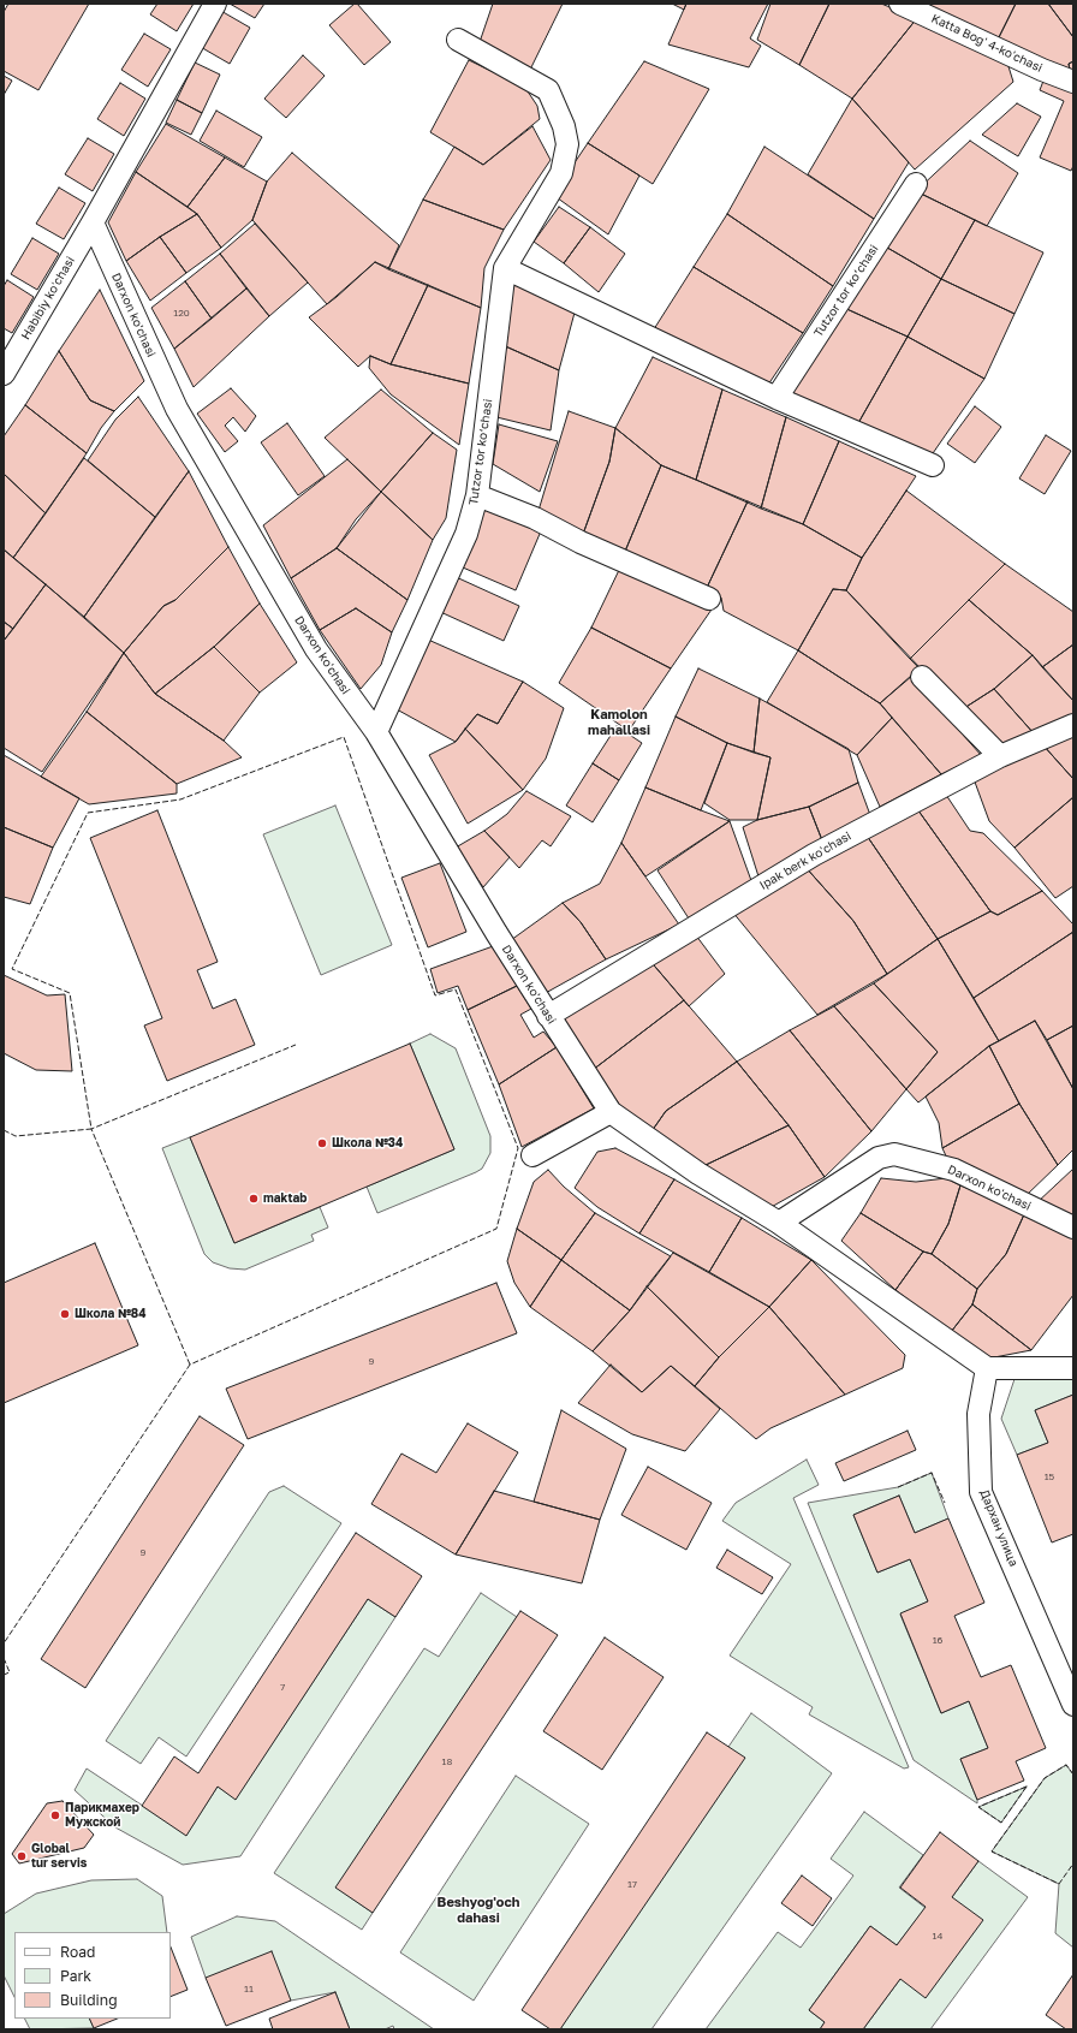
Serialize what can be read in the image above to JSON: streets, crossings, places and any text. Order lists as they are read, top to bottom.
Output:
{
  "streets": {
    "street": [
      "Katta Bog' 4-ko'chasi",
      "Tutzor tor ko‘chasi",
      "Habibiy koʻchasi",
      "Darxon ko'chasi",
      "Ipak berk ko'chasi",
      "Дархан улица"
    ]
  },
  "crossings": [
    ["Tutzor tor ko‘chasi", "Darxon ko'chasi"],
    ["Habibiy koʻchasi", "Darxon ko'chasi"],
    ["Darxon ko'chasi", "Ipak berk ko'chasi"],
    ["Darxon ko'chasi", "Дархан улица"]
  ],
  "districts": ["Kamolon mahallasi", "Beshyog'och dahasi"],
  "places": [
    "Школа №34",
    "maktab",
    "Школа №84",
    "Парикмахер Мужской",
    "Global tur servis"
  ],
  "house_numbers": [
    "120",
    "9",
    "15",
    "9",
    "16",
    "7",
    "18",
    "17",
    "14",
    "11"
  ],
  "legend": ["Road", "Park", "Building"]
}
